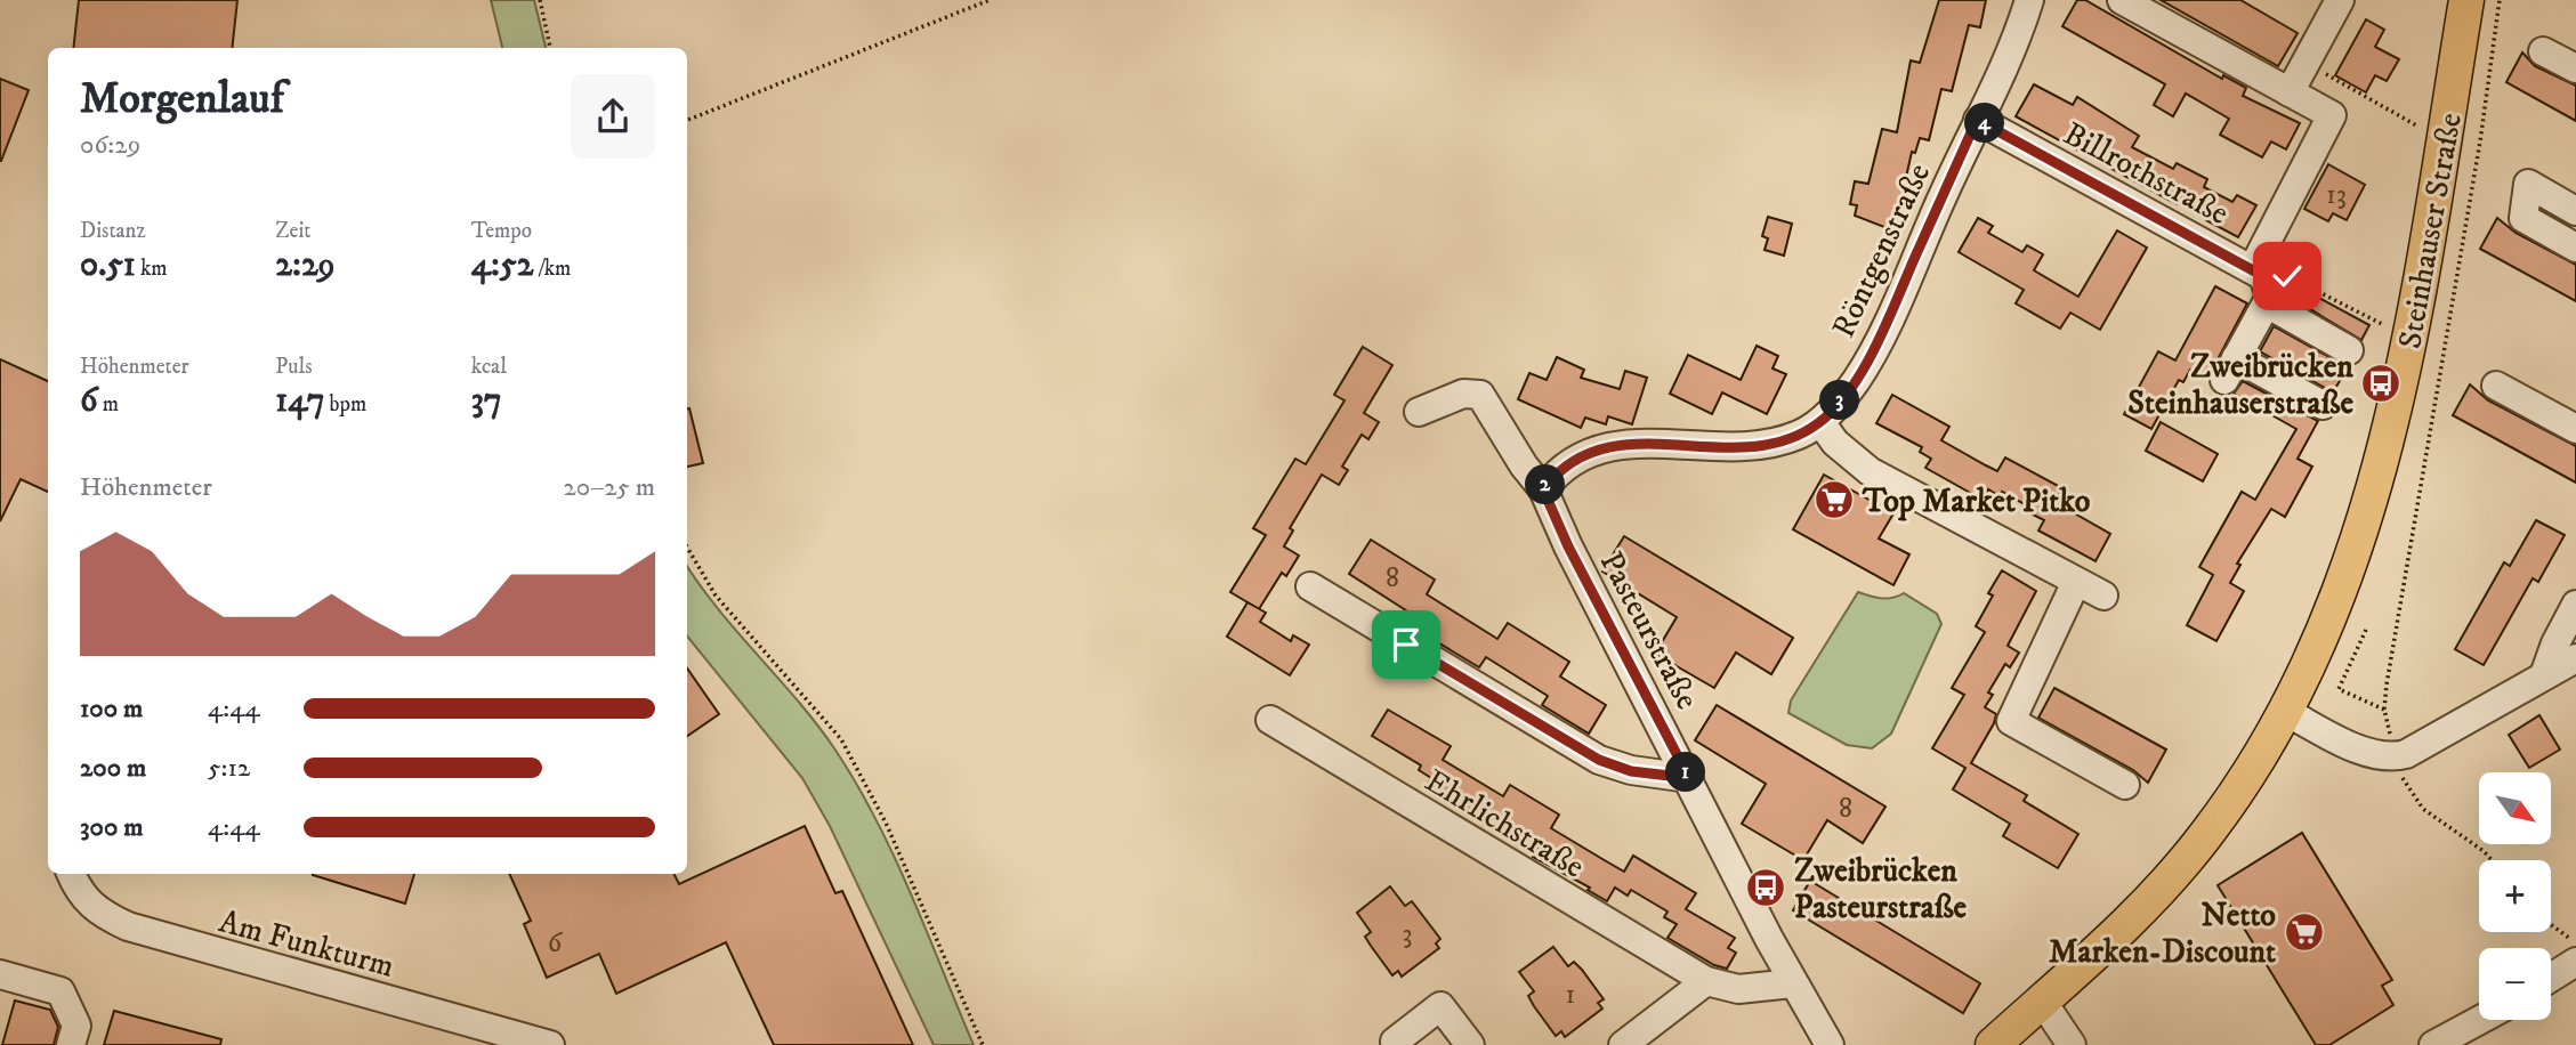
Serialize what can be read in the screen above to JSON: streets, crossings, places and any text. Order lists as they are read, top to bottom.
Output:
{
  "streets": {
    "main road": ["Steinhauser Straße"],
    "street": [
      "Billrothstraße",
      "Röntgenstraße",
      "Pasteurstraße",
      "Ehrlichstraße",
      "Am Funkturm"
    ]
  },
  "crossings": [
    ["Billrothstraße", "Röntgenstraße"],
    ["Röntgenstraße", "Pasteurstraße"],
    ["Pasteurstraße", "Ehrlichstraße"]
  ],
  "places": {
    "bus stop": ["Zweibrücken Steinhauserstraße", "Zweibrücken Pasteurstraße"],
    "supermarket": ["Top Market Pitko", "Netto Marken-Discount"]
  },
  "house_numbers": [
    "13",
    "8",
    "8",
    "3",
    "6",
    "1"
  ],
  "north": "bottom right",
  "page": {
    "heading": ["Morgenlauf", "06:29"],
    "pins": [
      "4",
      "3",
      "2",
      "1"
    ],
    "stats": [
      ["Distanz", "0.51 km"],
      ["Zeit", "2:29"],
      ["Tempo", "4:52 /km"],
      ["Höhenmeter", "6 m"],
      ["Puls", "147 bpm"],
      ["kcal", "37"]
    ],
    "chart": ["Höhenmeter", "20–25 m"],
    "list": [
      {
        "name": "100 m",
        "note": "4:44"
      },
      {
        "name": "200 m",
        "note": "5:12"
      },
      {
        "name": "300 m",
        "note": "4:44"
      }
    ],
    "map_buttons": ["+", "−"]
  }
}
